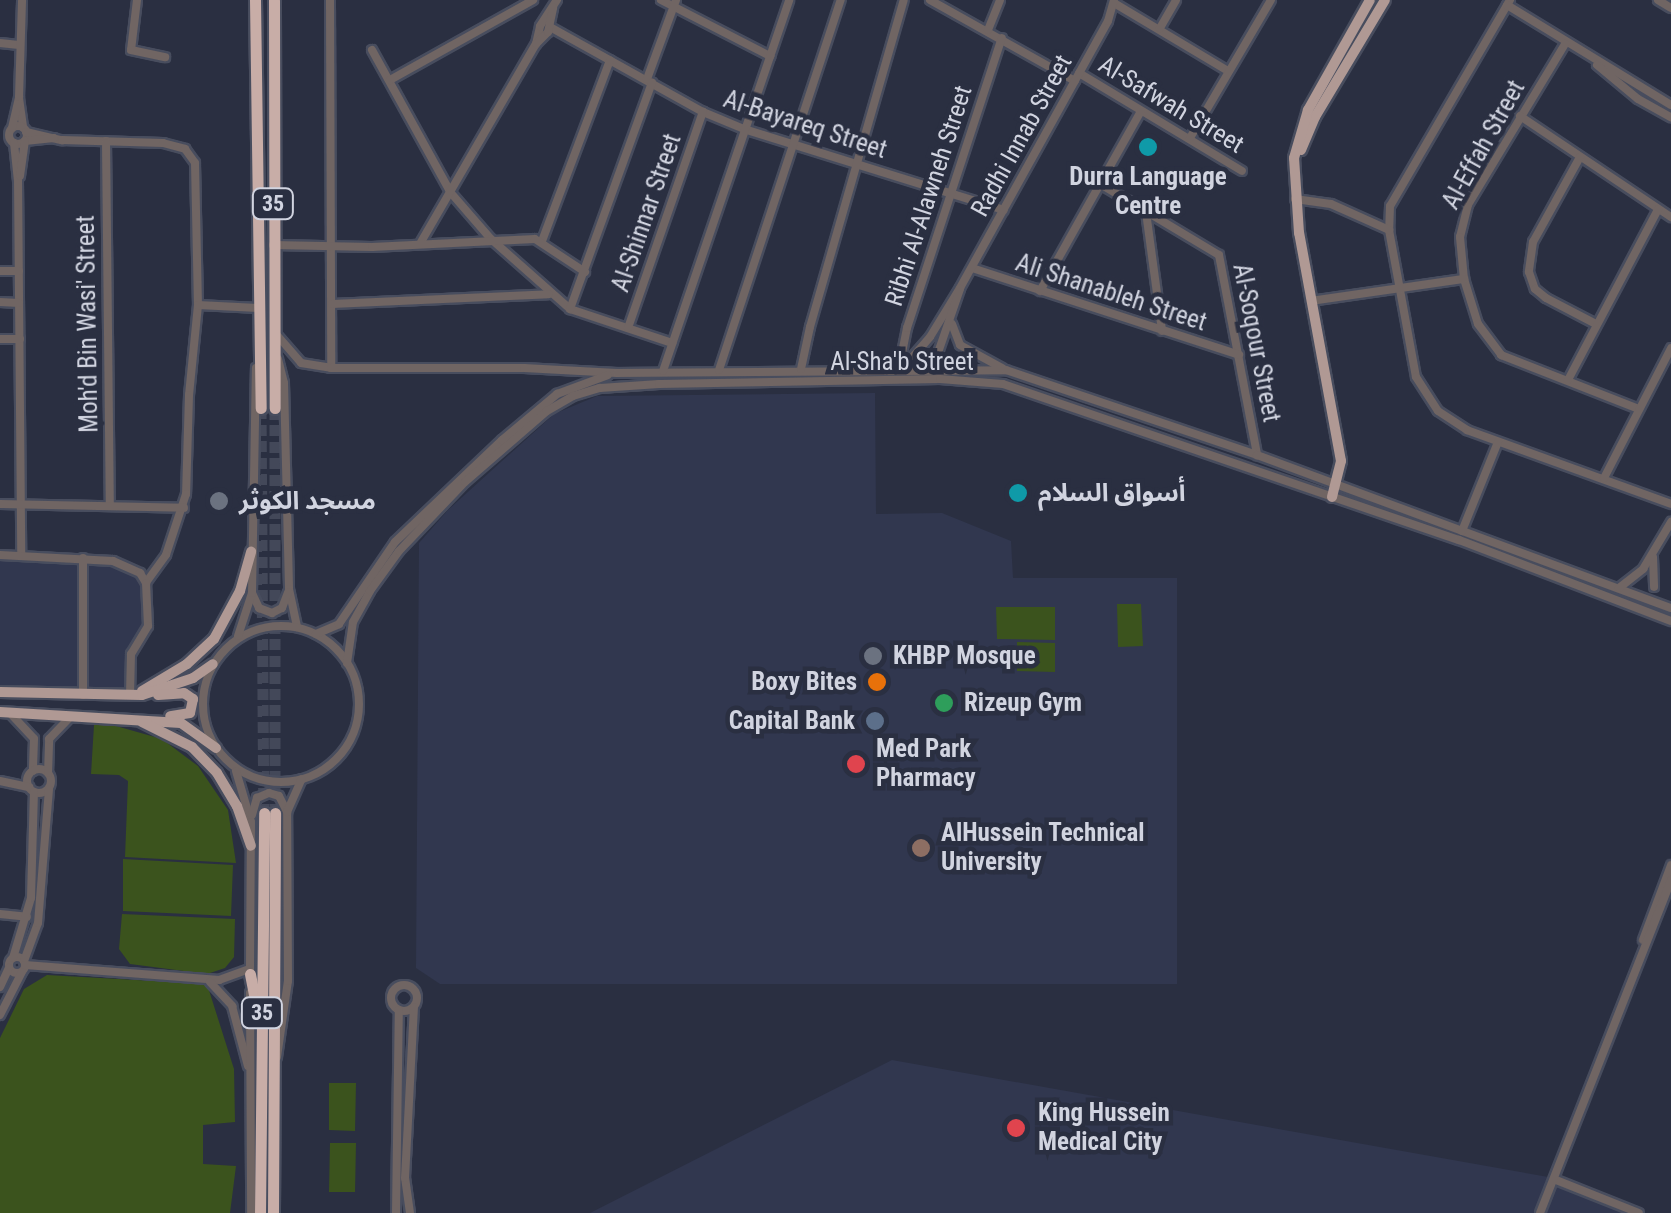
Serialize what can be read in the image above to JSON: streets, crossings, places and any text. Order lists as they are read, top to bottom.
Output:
{
  "streets": {
    "highway": ["35"],
    "street": [
      "Al-Safwah Street",
      "Al-Bayareq Street",
      "Radhi Innab Street",
      "Al-Effah Street",
      "Ribhi Al-Alawneh Street",
      "Al-Shinnar Street",
      "Ali Shanableh Street",
      "Moh'd Bin Wasi' Street",
      "Al-Soqour Street",
      "Al-Sha'b Street"
    ]
  },
  "crossings": [
    ["Al-Safwah Street", "Radhi Innab Street"],
    ["Al-Safwah Street", "Ribhi Al-Alawneh Street"],
    ["Al-Bayareq Street", "Radhi Innab Street"],
    ["Al-Bayareq Street", "Ribhi Al-Alawneh Street"],
    ["Al-Bayareq Street", "Al-Shinnar Street"],
    ["Radhi Innab Street", "Ribhi Al-Alawneh Street"],
    ["Radhi Innab Street", "Ali Shanableh Street"],
    ["Radhi Innab Street", "Al-Sha'b Street"],
    ["Ribhi Al-Alawneh Street", "Al-Sha'b Street"],
    ["35", "Al-Sha'b Street"],
    ["Ali Shanableh Street", "Al-Soqour Street"],
    ["Al-Soqour Street", "Al-Sha'b Street"]
  ],
  "places": [
    "Durra Language Centre",
    "أسواق السلام",
    "مسجد الكوثر",
    "KHBP Mosque",
    "Boxy Bites",
    "Rizeup Gym",
    "Capital Bank",
    "Med Park Pharmacy",
    "AlHussein Technical University",
    "King Hussein Medical City"
  ]
}
